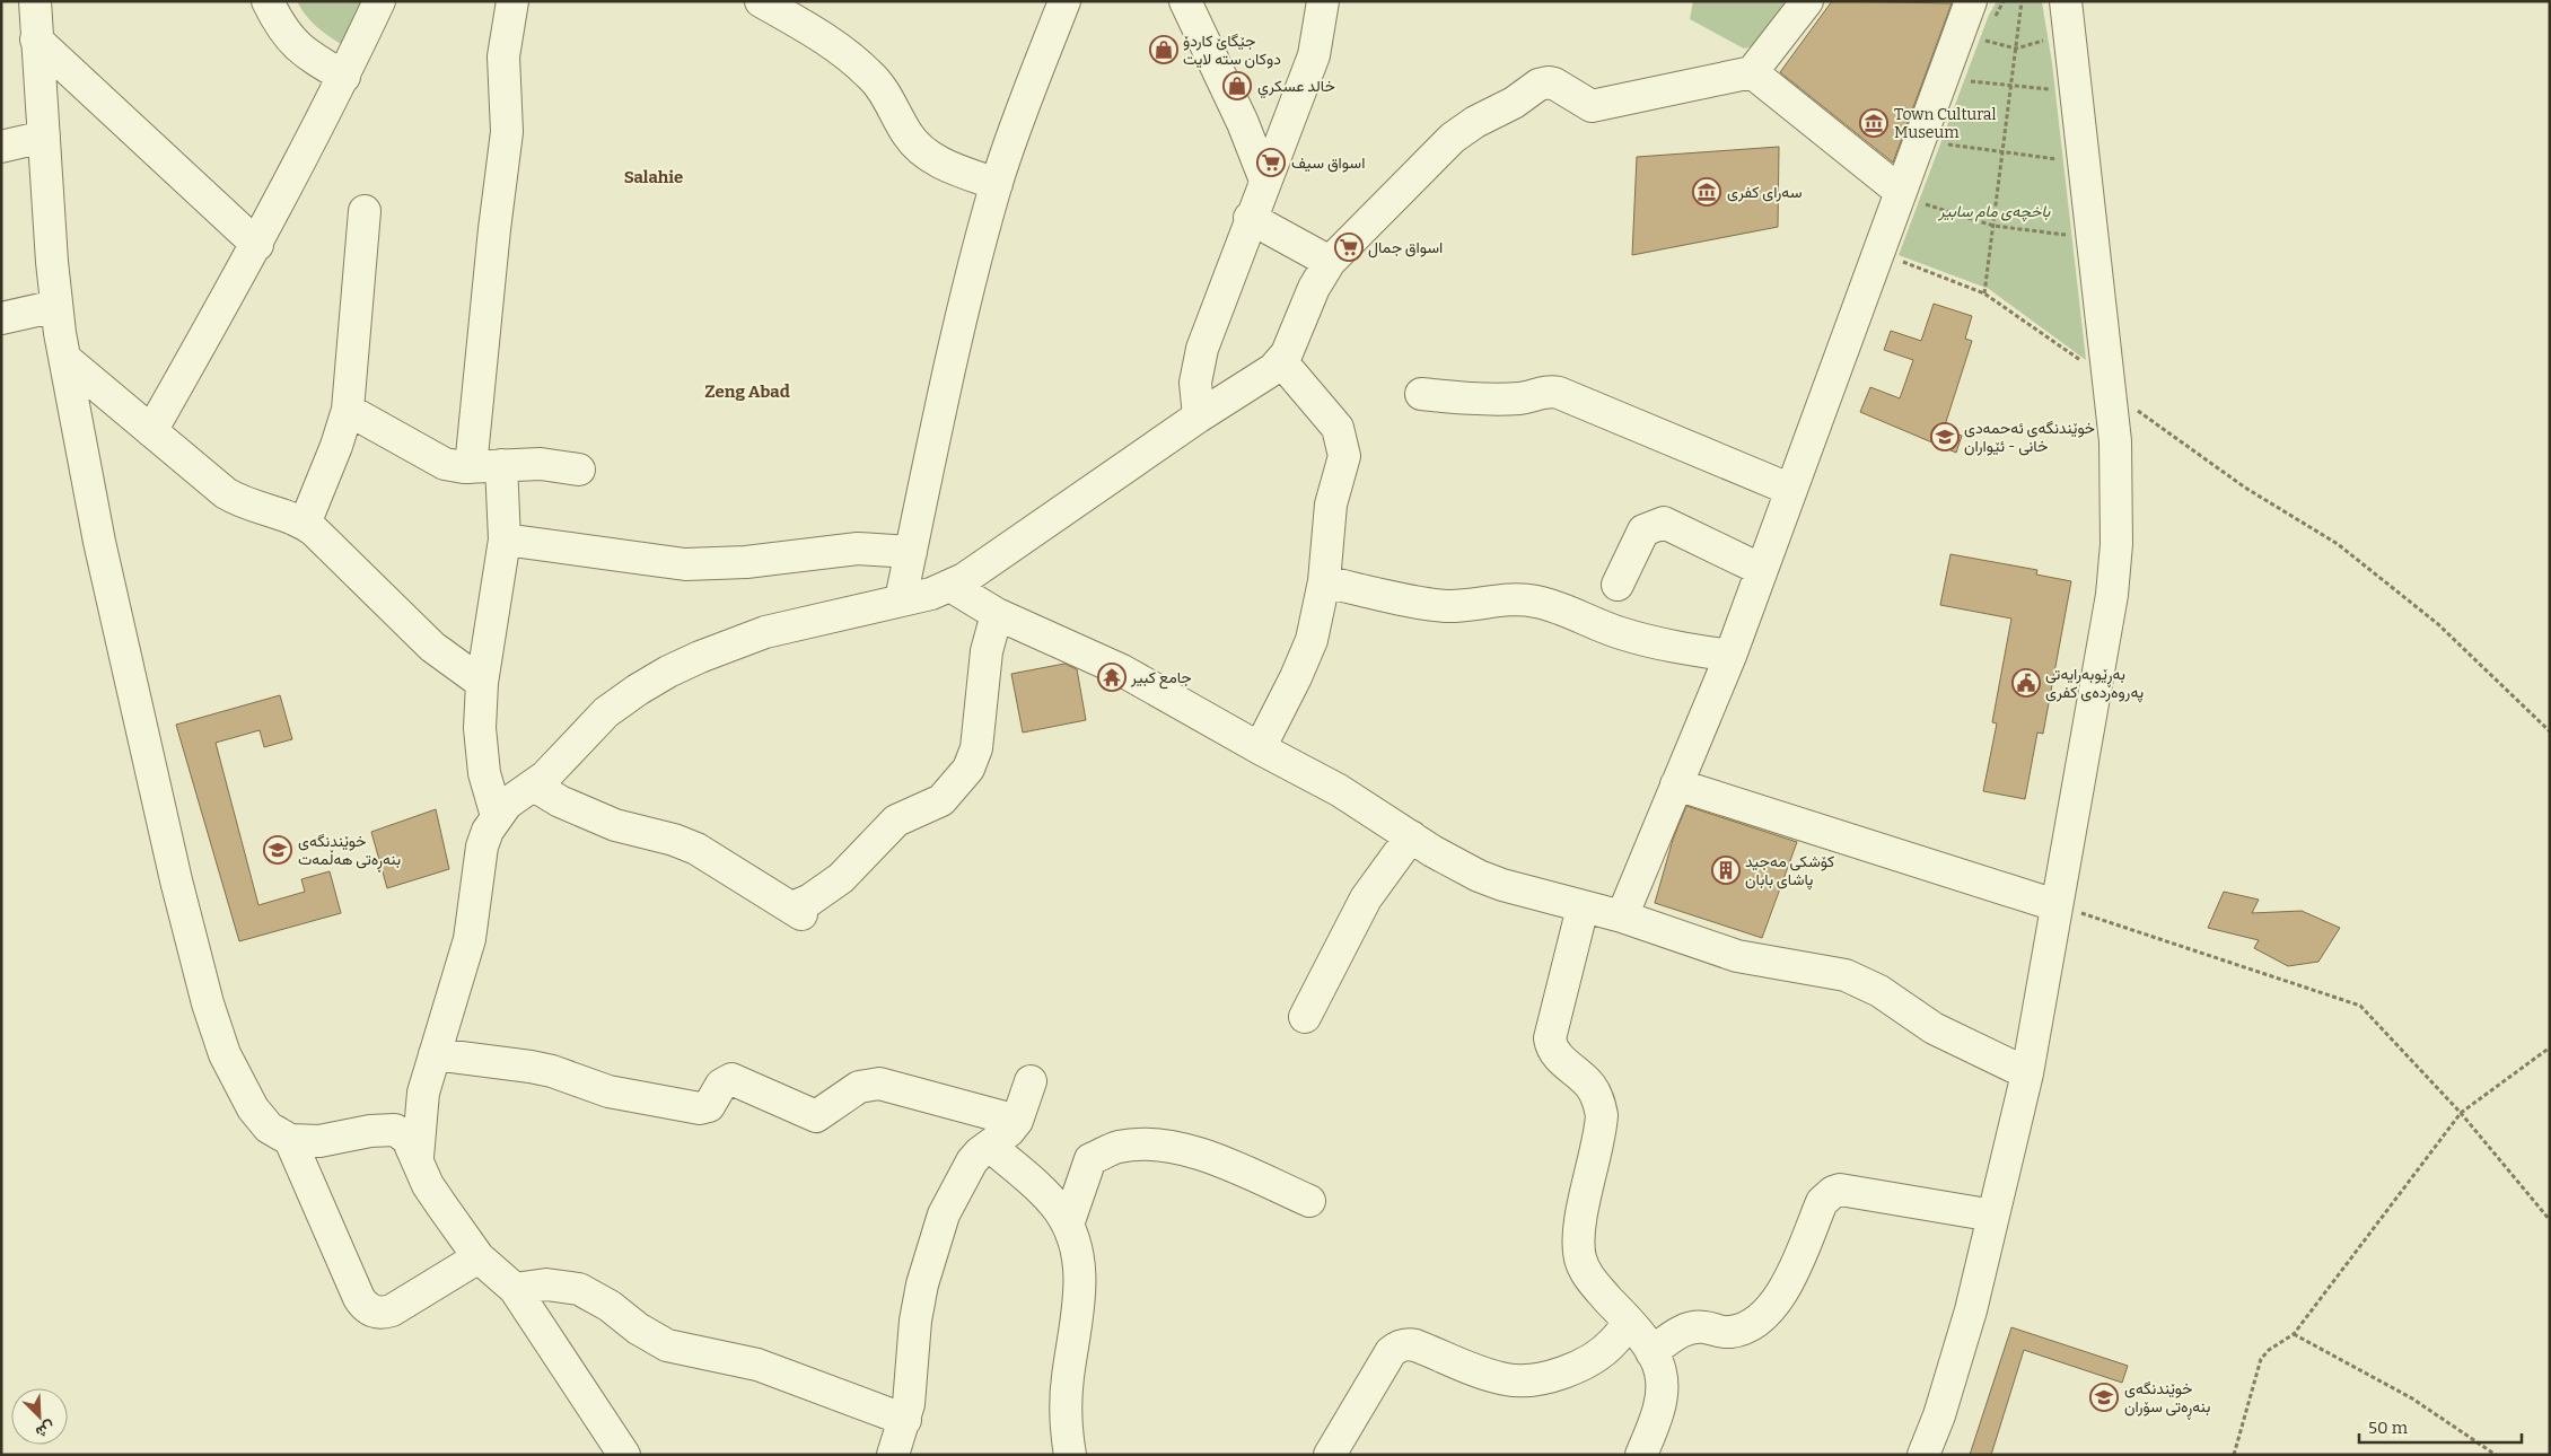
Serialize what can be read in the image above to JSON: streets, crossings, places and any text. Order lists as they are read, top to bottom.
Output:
{
  "districts": ["Salahie", "Zeng Abad"],
  "parks": ["باخچەی مام سابیر"],
  "places": {
    "shop": ["جێگاێ کاردۆ دوکان ستە لایت", "خالد عسکري"],
    "museum": ["Town Cultural Museum", "سەرای کفری"],
    "supermarket": ["اسواق سيف", "اسواق جمال"],
    "school or university": ["خوێندنگەی ئەحمەدی خانی - ئێواران", "خوێندنگەی بنەڕەتی هەڵمەت", "خوێندنگەی بنەڕەتی سۆران"],
    "temple": ["جامع كبير"],
    "public building": ["بەڕێوبەرایەتی پەروەردەی کفری"],
    "building": ["کۆشکی مەجید پاشای بابان"]
  },
  "scale_bar": "50 m",
  "north": "bottom right"
}
